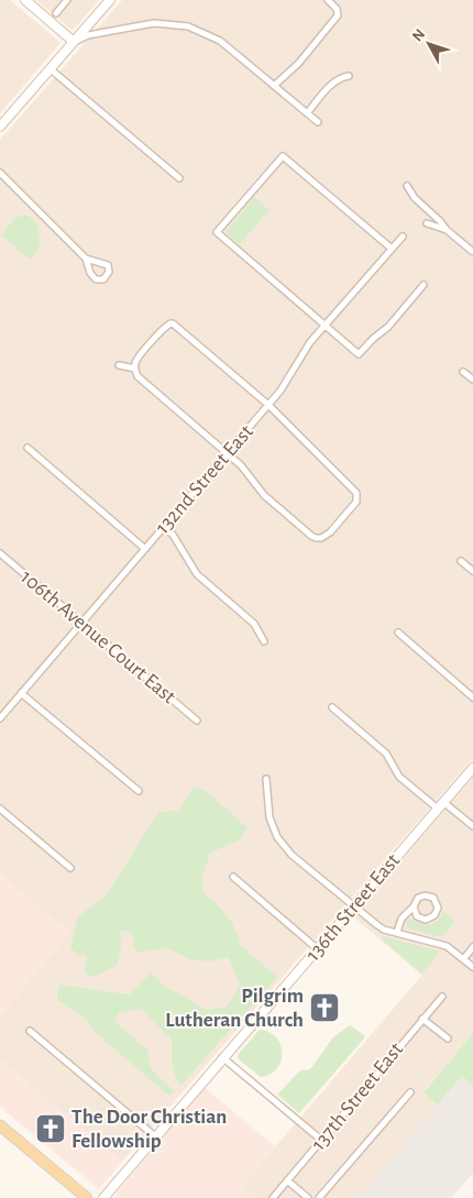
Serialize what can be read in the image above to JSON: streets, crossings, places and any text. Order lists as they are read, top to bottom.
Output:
{
  "streets": {
    "street": [
      "132nd Street East",
      "106th Avenue Court East",
      "136th Street East",
      "137th Street East"
    ]
  },
  "crossings": [
    ["132nd Street East", "106th Avenue Court East"]
  ],
  "places": {
    "church": ["Pilgrim Lutheran Church", "The Door Christian Fellowship"]
  },
  "north": "top left"
}
